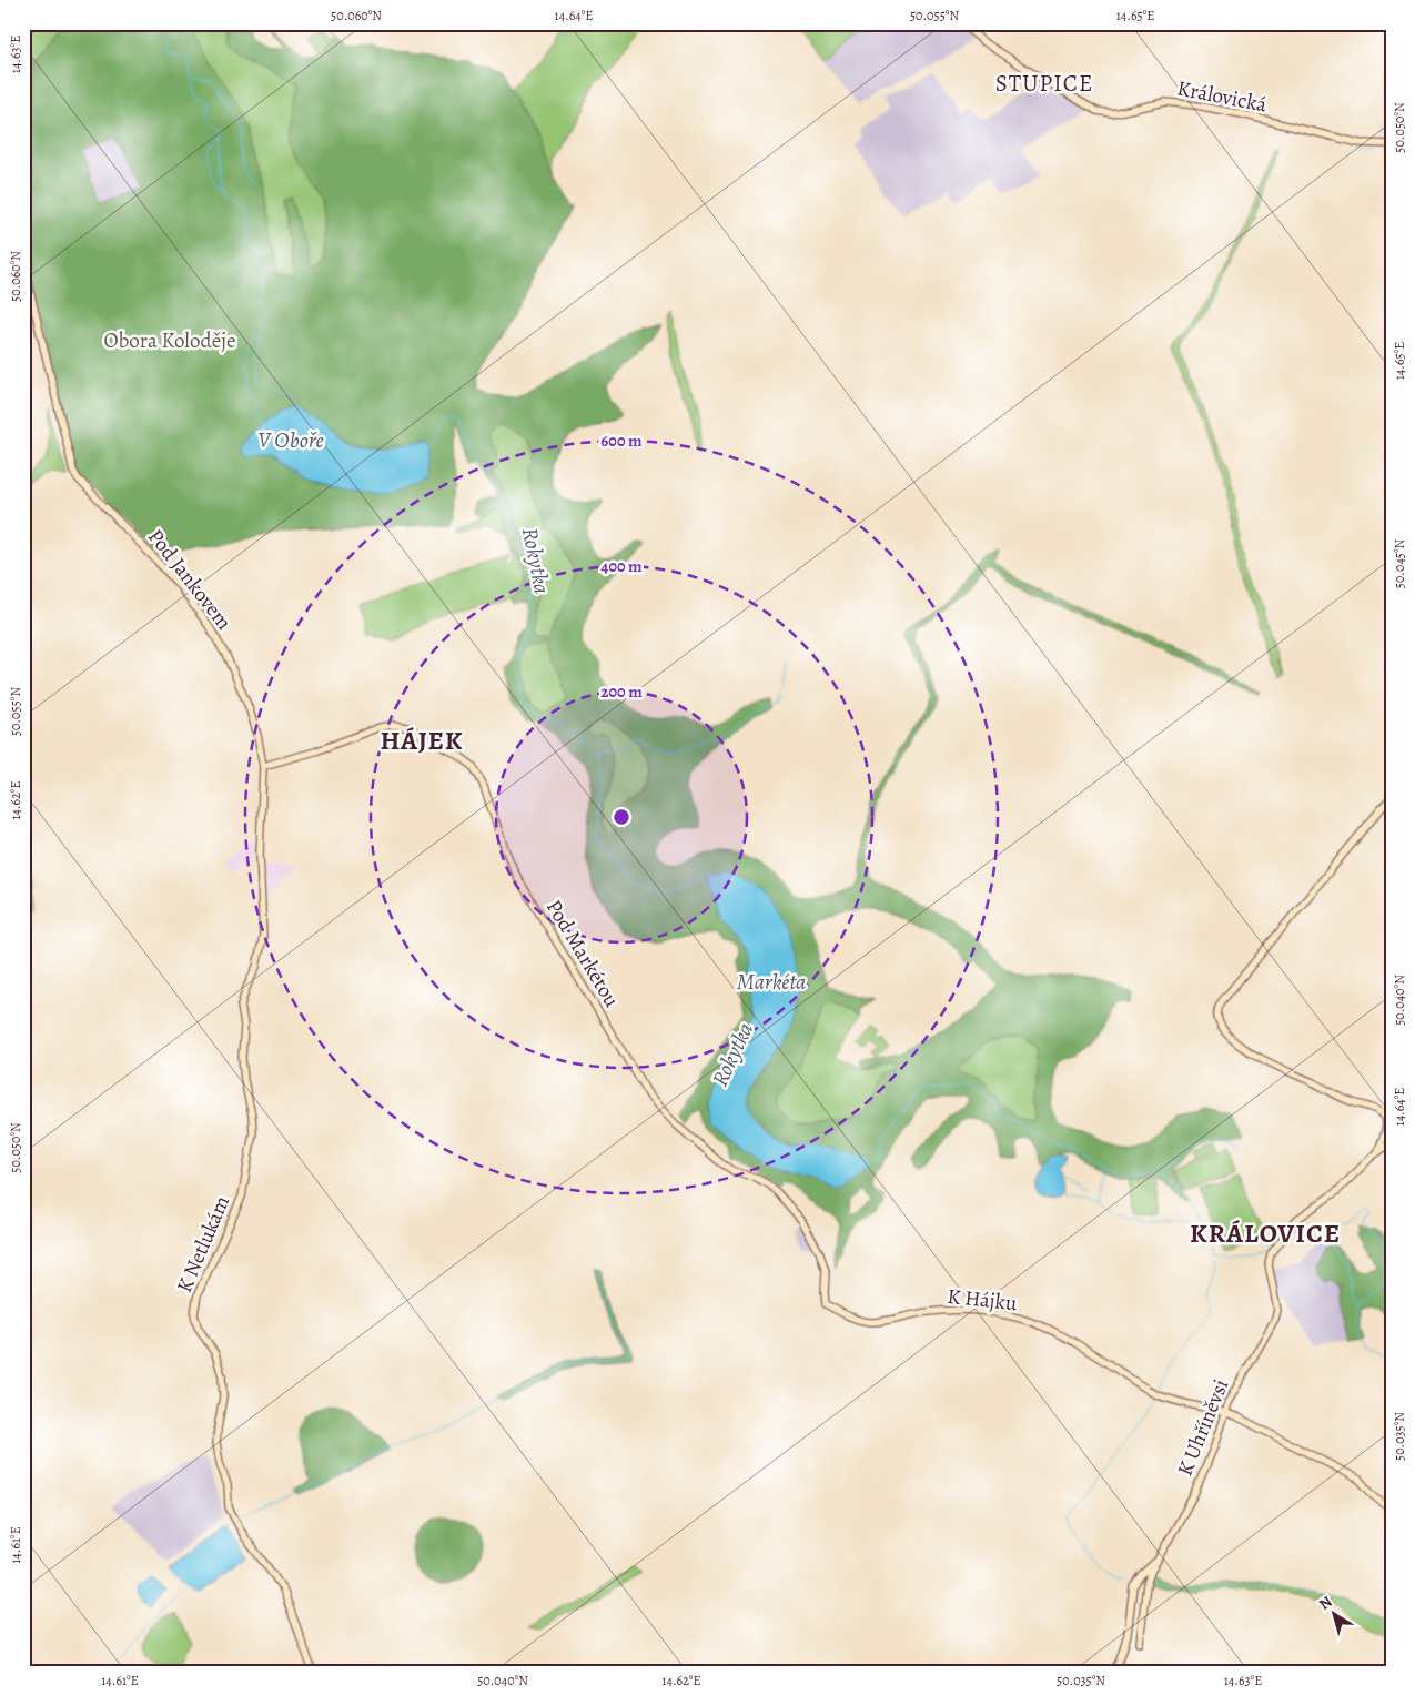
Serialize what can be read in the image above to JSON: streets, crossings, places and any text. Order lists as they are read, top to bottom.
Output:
{
  "streets": {
    "street": [
      "Královická",
      "Pod Jankovem",
      "Pod Markétou",
      "K Netlukám",
      "K Hájku",
      "K Uhříněvsi"
    ]
  },
  "crossings": [
    ["Pod Jankovem", "Pod Markétou"],
    ["Pod Jankovem", "K Netlukám"],
    ["Pod Markétou", "K Hájku"],
    ["K Hájku", "K Uhříněvsi"]
  ],
  "districts": ["STUPICE", "HÁJEK", "KRÁLOVICE"],
  "water": ["V Oboře", "Rokytka", "Markéta"],
  "parks": ["Obora Koloděje"],
  "north": "top left",
  "coordinates": [
    "50.060°N",
    "14.64°E",
    "50.055°N",
    "14.65°E",
    "14.63°E",
    "50.050°N",
    "50.045°N",
    "14.62°E",
    "50.040°N",
    "50.035°N",
    "14.61°E"
  ],
  "rings": ["600 m", "400 m", "200 m"]
}
